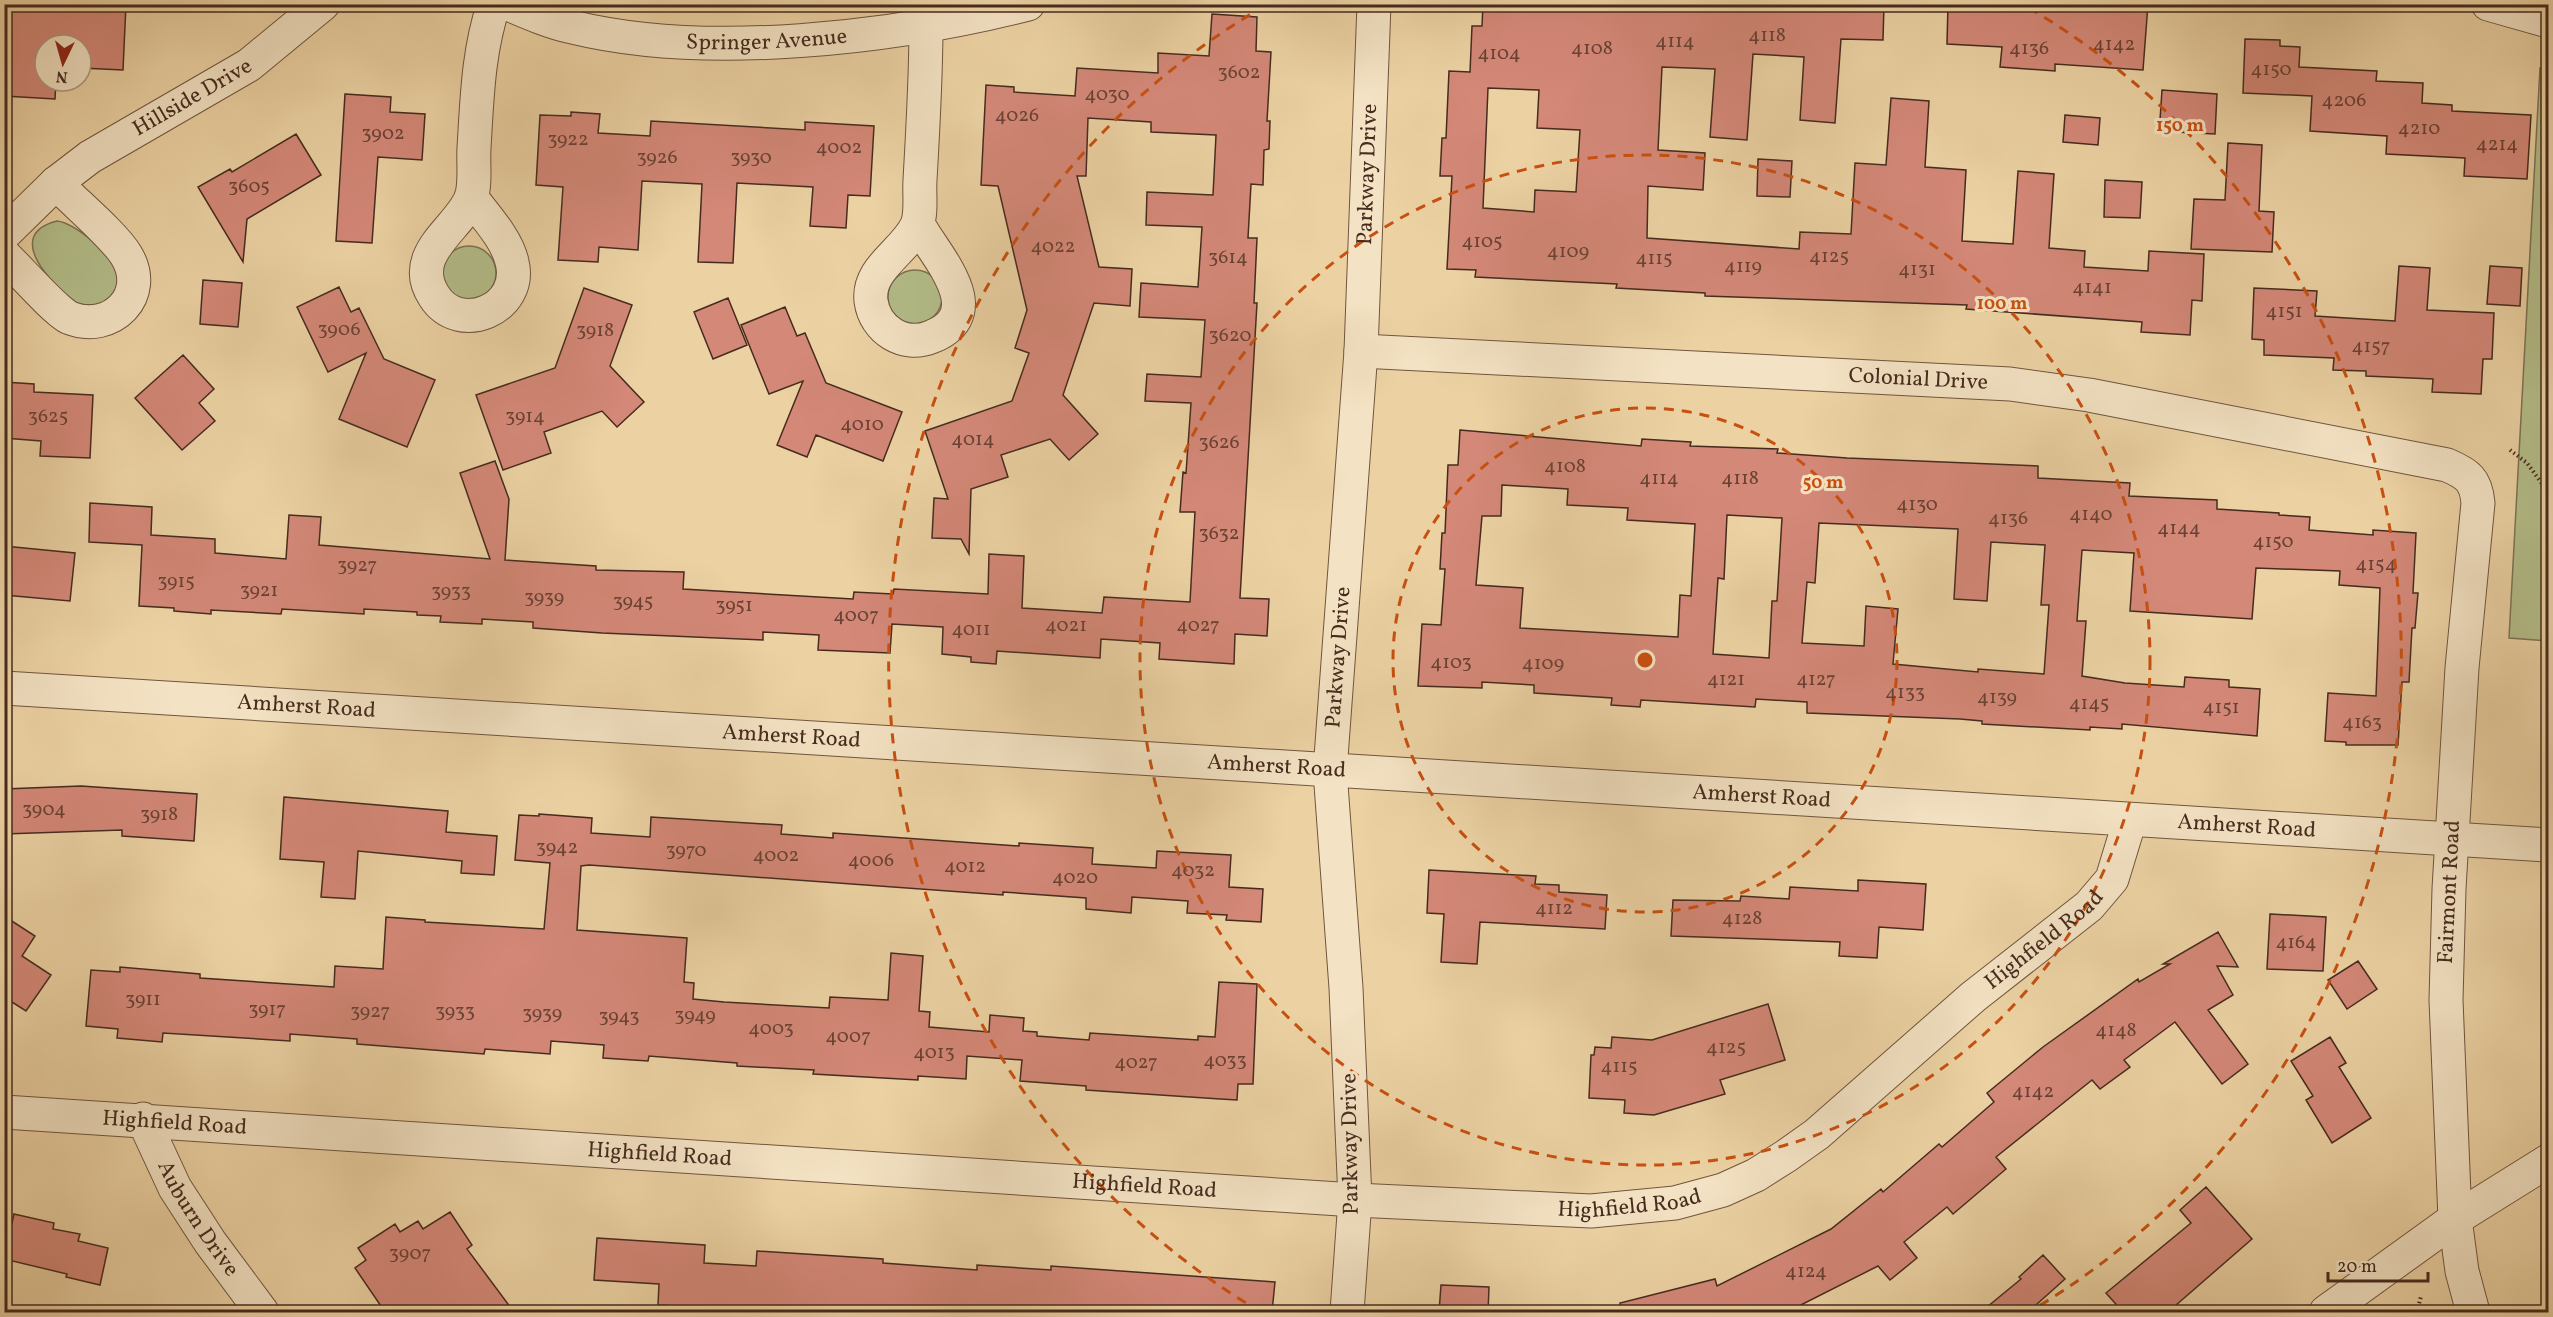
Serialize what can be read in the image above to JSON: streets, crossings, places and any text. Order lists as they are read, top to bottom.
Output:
{
  "streets": {
    "street": [
      "Springer Avenue",
      "Hillside Drive",
      "Parkway Drive",
      "Colonial Drive",
      "Amherst Road",
      "Fairmont Road",
      "Highfield Road",
      "Auburn Drive"
    ]
  },
  "crossings": [
    ["Parkway Drive", "Colonial Drive"],
    ["Parkway Drive", "Amherst Road"],
    ["Parkway Drive", "Highfield Road"],
    ["Colonial Drive", "Fairmont Road"],
    ["Amherst Road", "Fairmont Road"],
    ["Amherst Road", "Highfield Road"],
    ["Highfield Road", "Auburn Drive"]
  ],
  "house_numbers": [
    "4118",
    "4114",
    "4142",
    "4108",
    "4136",
    "4104",
    "4150",
    "3602",
    "4030",
    "4206",
    "4026",
    "4210",
    "3902",
    "3922",
    "4214",
    "4002",
    "3926",
    "3930",
    "3605",
    "4105",
    "4022",
    "4109",
    "4125",
    "3614",
    "4115",
    "4119",
    "4131",
    "4141",
    "4151",
    "3906",
    "3918",
    "3620",
    "4157",
    "3625",
    "3914",
    "4010",
    "4014",
    "3626",
    "4108",
    "4114",
    "4118",
    "4130",
    "4140",
    "4136",
    "4144",
    "3632",
    "4150",
    "4154",
    "3927",
    "3915",
    "3921",
    "3933",
    "3939",
    "3945",
    "3951",
    "4007",
    "4021",
    "4027",
    "4011",
    "4103",
    "4109",
    "4121",
    "4127",
    "4133",
    "4139",
    "4145",
    "4151",
    "4163",
    "3904",
    "3918",
    "3942",
    "3970",
    "4002",
    "4006",
    "4012",
    "4032",
    "4020",
    "4112",
    "4128",
    "4164",
    "3911",
    "3917",
    "3927",
    "3933",
    "3939",
    "3949",
    "3943",
    "4003",
    "4148",
    "4007",
    "4125",
    "4013",
    "4033",
    "4027",
    "4115",
    "4142",
    "3907",
    "4124"
  ],
  "scale_bar": "20 m",
  "north": "bottom",
  "rings": ["150 m", "100 m", "50 m"]
}
